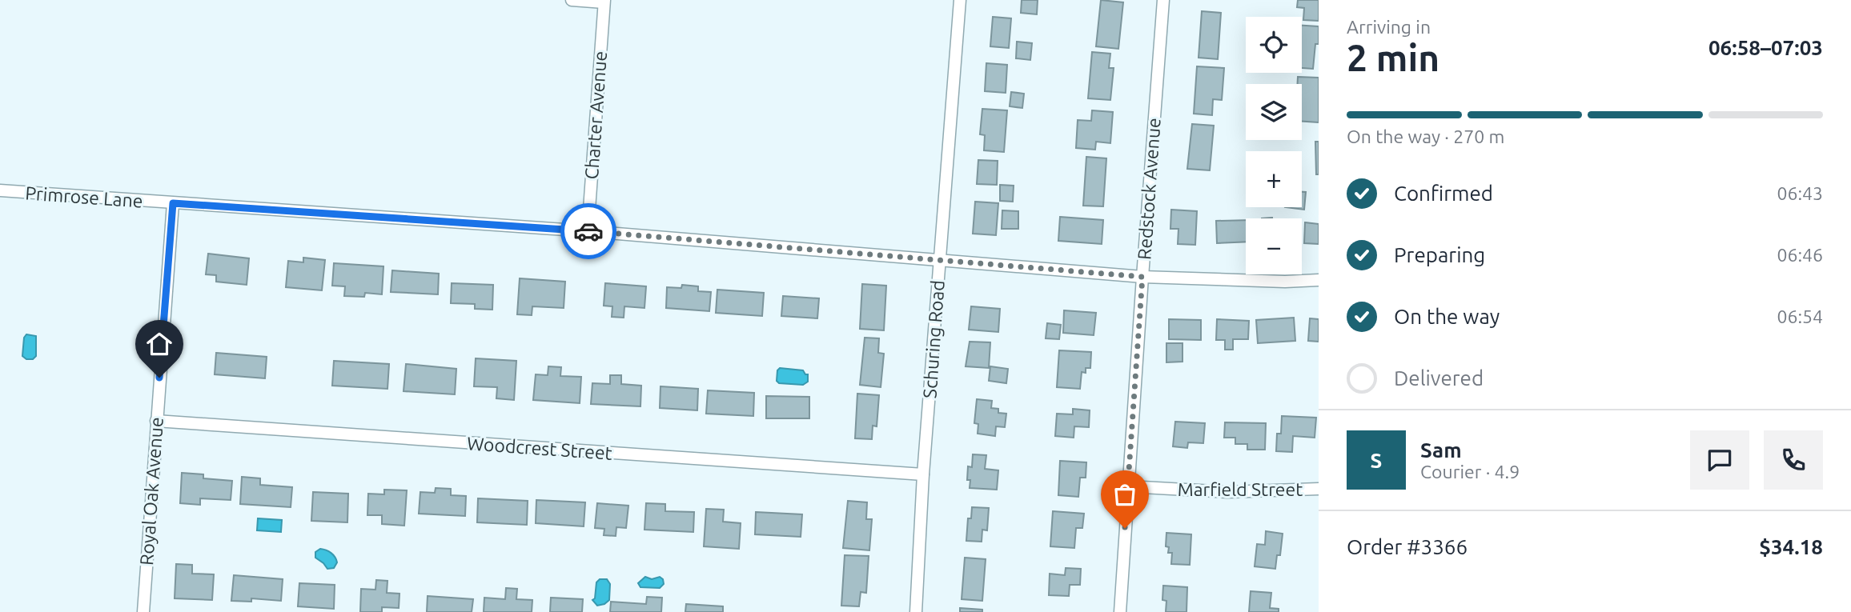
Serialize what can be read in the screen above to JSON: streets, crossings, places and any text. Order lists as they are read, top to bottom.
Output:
{
  "streets": {
    "street": [
      "Charter Avenue",
      "Redstock Avenue",
      "Primrose Lane",
      "Schuring Road",
      "Woodcrest Street",
      "Marfield Street",
      "Royal Oak Avenue"
    ]
  },
  "crossings": [
    ["Charter Avenue", "Primrose Lane"],
    ["Redstock Avenue", "Primrose Lane"],
    ["Redstock Avenue", "Marfield Street"],
    ["Primrose Lane", "Schuring Road"],
    ["Primrose Lane", "Royal Oak Avenue"],
    ["Schuring Road", "Woodcrest Street"],
    ["Woodcrest Street", "Royal Oak Avenue"]
  ],
  "page": {
    "heading": ["2 min", "Arriving in", "06:58–07:03"],
    "panel": [
      "Sam",
      "Courier · 4.9",
      "Order #3366",
      "$34.18"
    ],
    "map_buttons": ["+", "−"],
    "bar": "On the way · 270 m",
    "list": [
      ["Confirmed", "06:43"],
      ["Preparing", "06:46"],
      ["On the way", "06:54"],
      "Delivered"
    ],
    "round": "S"
  }
}
